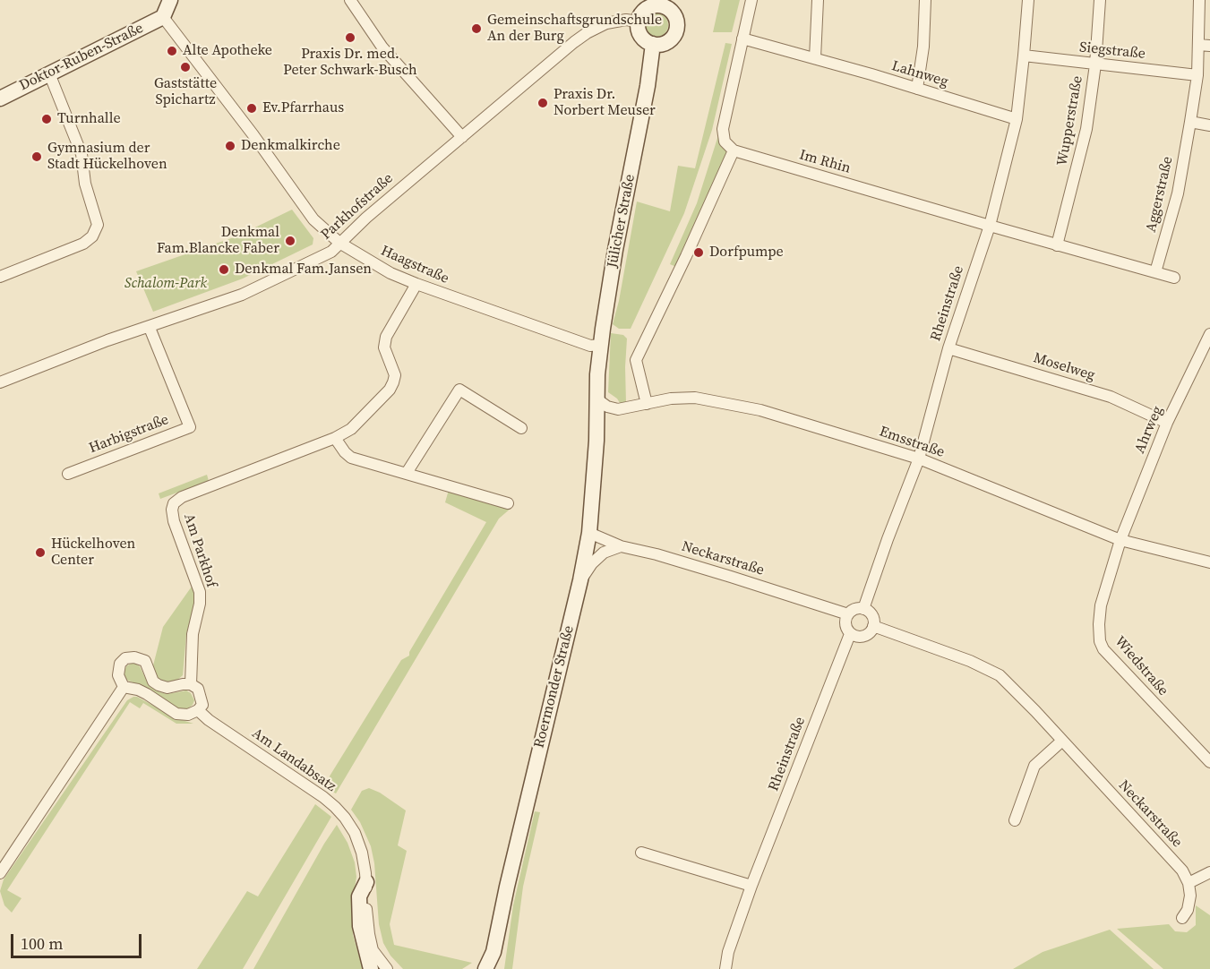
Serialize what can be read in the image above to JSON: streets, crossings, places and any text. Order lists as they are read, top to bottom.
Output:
{
  "streets": {
    "main road": ["Doktor-Ruben-Straße", "Jülicher Straße", "Roermonder Straße"],
    "street": [
      "Siegstraße",
      "Lahnweg",
      "Wupperstraße",
      "Im Rhin",
      "Aggerstraße",
      "Parkhofstraße",
      "Haagstraße",
      "Rheinstraße",
      "Moselweg",
      "Ahrweg",
      "Harbigstraße",
      "Emsstraße",
      "Am Parkhof",
      "Neckarstraße",
      "Wiedstraße",
      "Am Landabsatz"
    ]
  },
  "crossings": [
    ["Siegstraße", "Wupperstraße"],
    ["Siegstraße", "Aggerstraße"],
    ["Siegstraße", "Rheinstraße"],
    ["Doktor-Ruben-Straße", "Haagstraße"],
    ["Lahnweg", "Rheinstraße"],
    ["Wupperstraße", "Im Rhin"],
    ["Im Rhin", "Aggerstraße"],
    ["Im Rhin", "Rheinstraße"],
    ["Parkhofstraße", "Jülicher Straße"],
    ["Parkhofstraße", "Haagstraße"],
    ["Parkhofstraße", "Harbigstraße"],
    ["Jülicher Straße", "Haagstraße"],
    ["Jülicher Straße", "Emsstraße"],
    ["Jülicher Straße", "Roermonder Straße"],
    ["Haagstraße", "Am Parkhof"],
    ["Rheinstraße", "Moselweg"],
    ["Rheinstraße", "Emsstraße"],
    ["Rheinstraße", "Neckarstraße"],
    ["Moselweg", "Ahrweg"],
    ["Ahrweg", "Emsstraße"],
    ["Ahrweg", "Wiedstraße"],
    ["Emsstraße", "Wiedstraße"],
    ["Emsstraße", "Roermonder Straße"],
    ["Neckarstraße", "Roermonder Straße"]
  ],
  "parks": ["Schalom-Park"],
  "places": [
    "Gemeinschaftsgrundschule An der Burg",
    "Praxis Dr. med. Peter Schwark-Busch",
    "Alte Apotheke",
    "Gaststätte Spichartz",
    "Praxis Dr. Norbert Meuser",
    "Ev.Pfarrhaus",
    "Turnhalle",
    "Denkmalkirche",
    "Gymnasium der Stadt Hückelhoven",
    "Denkmal Fam.Blancke Faber",
    "Dorfpumpe",
    "Denkmal Fam.Jansen",
    "Hückelhoven Center"
  ],
  "scale_bar": "100 m"
}
